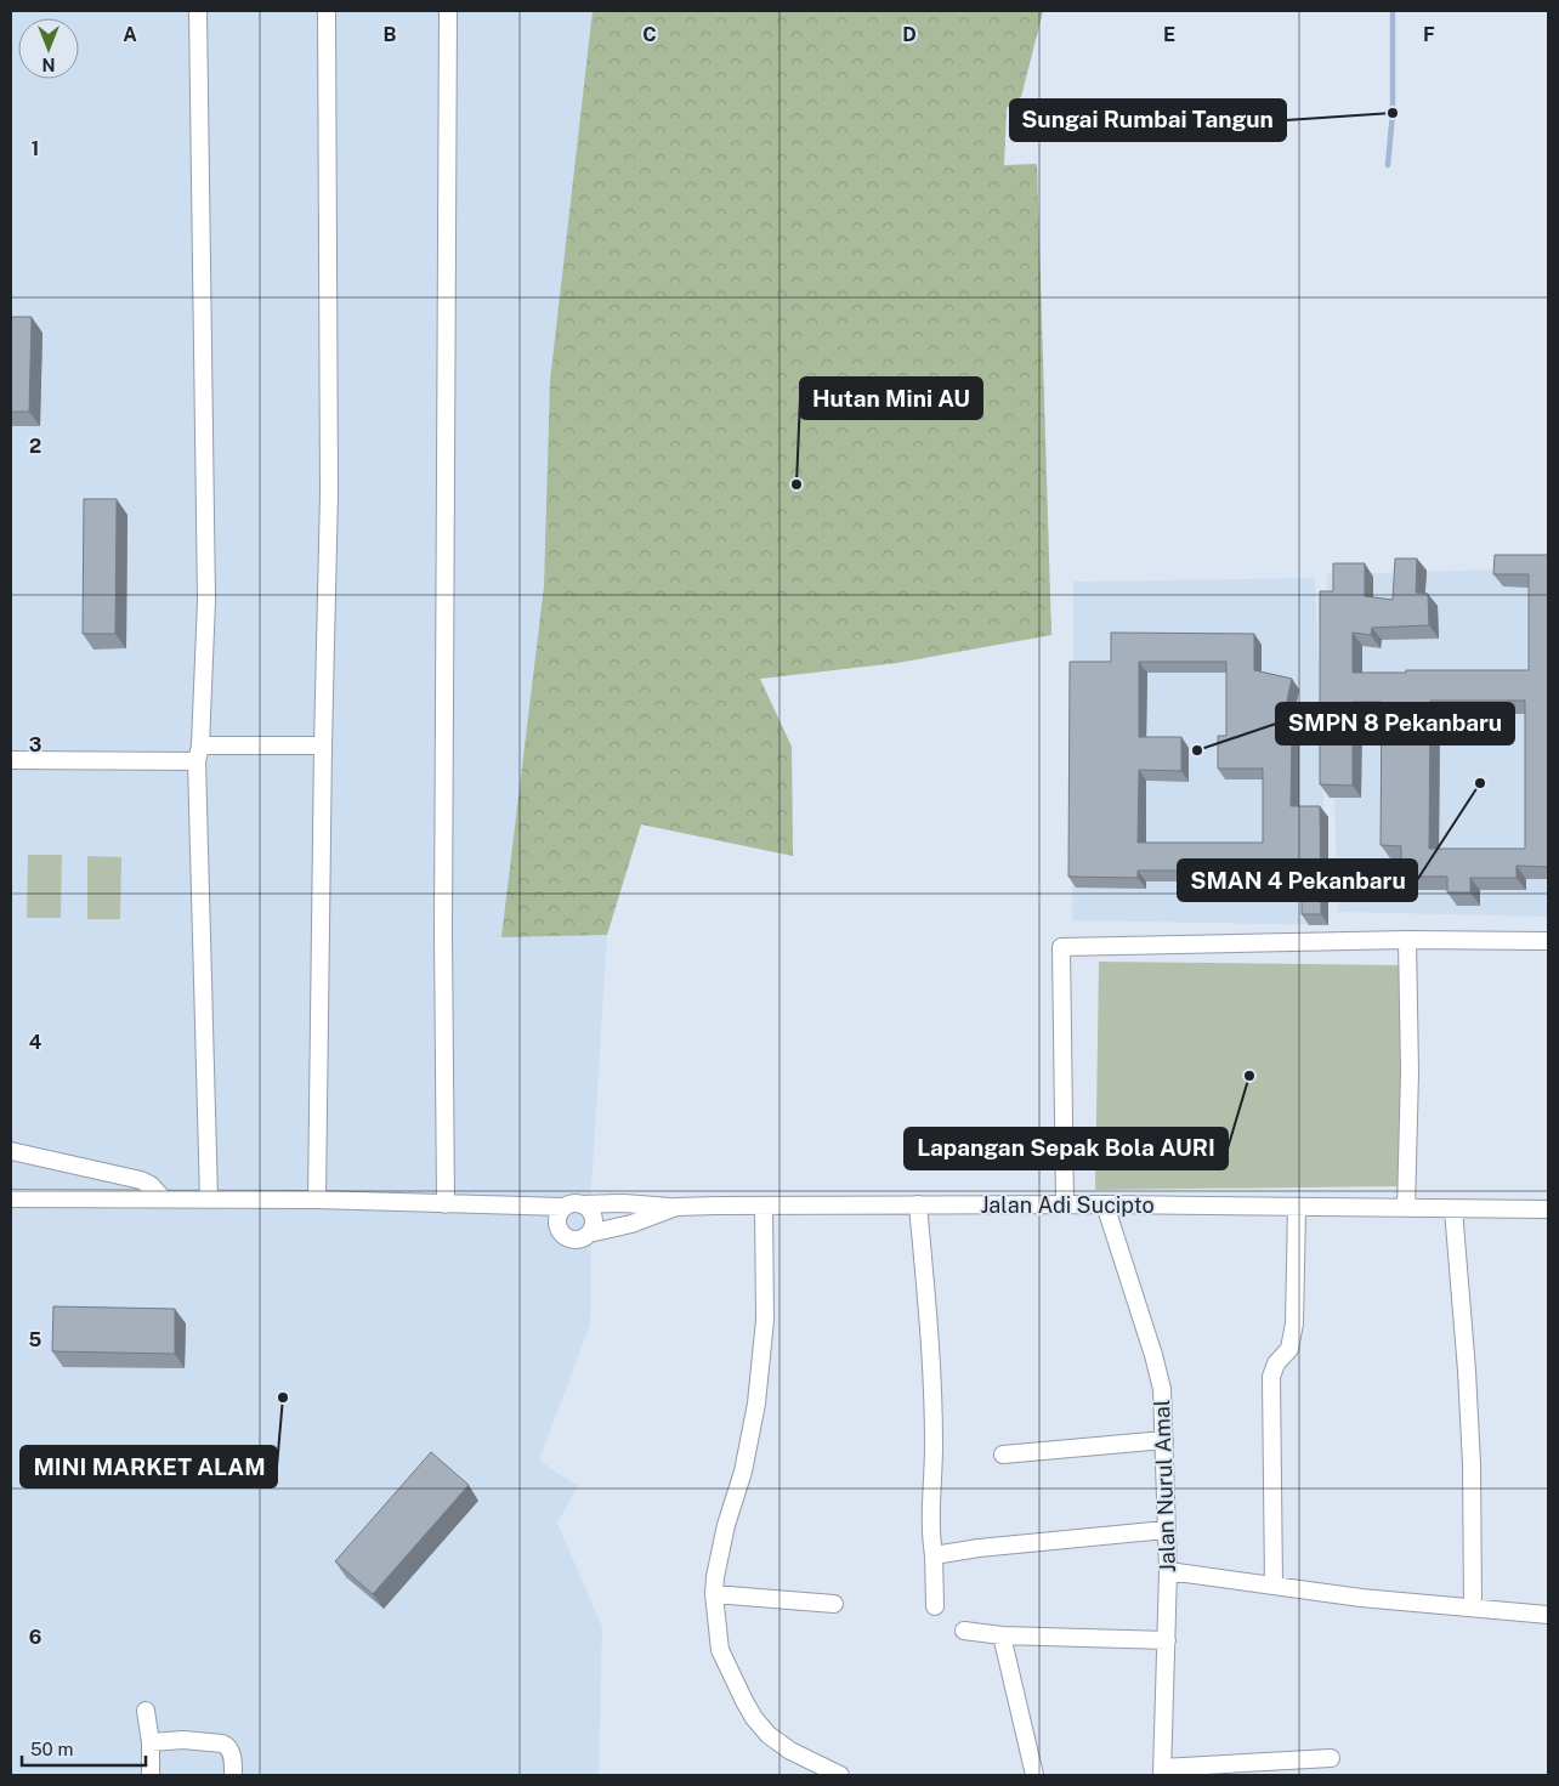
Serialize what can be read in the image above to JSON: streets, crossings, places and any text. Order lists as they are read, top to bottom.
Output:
{
  "streets": {
    "street": ["Jalan Adi Sucipto", "Jalan Nurul Amal"]
  },
  "crossings": [
    ["Jalan Adi Sucipto", "Jalan Nurul Amal"]
  ],
  "places": [
    "Sungai Rumbai Tangun",
    "Hutan Mini AU",
    "SMPN 8 Pekanbaru",
    "SMAN 4 Pekanbaru",
    "Lapangan Sepak Bola AURI",
    "MINI MARKET ALAM"
  ],
  "scale_bar": "50 m",
  "north": "bottom",
  "grid": {
    "columns": [
      "A",
      "B",
      "C",
      "D",
      "E",
      "F"
    ],
    "rows": [
      "1",
      "2",
      "3",
      "4",
      "5",
      "6"
    ]
  }
}
